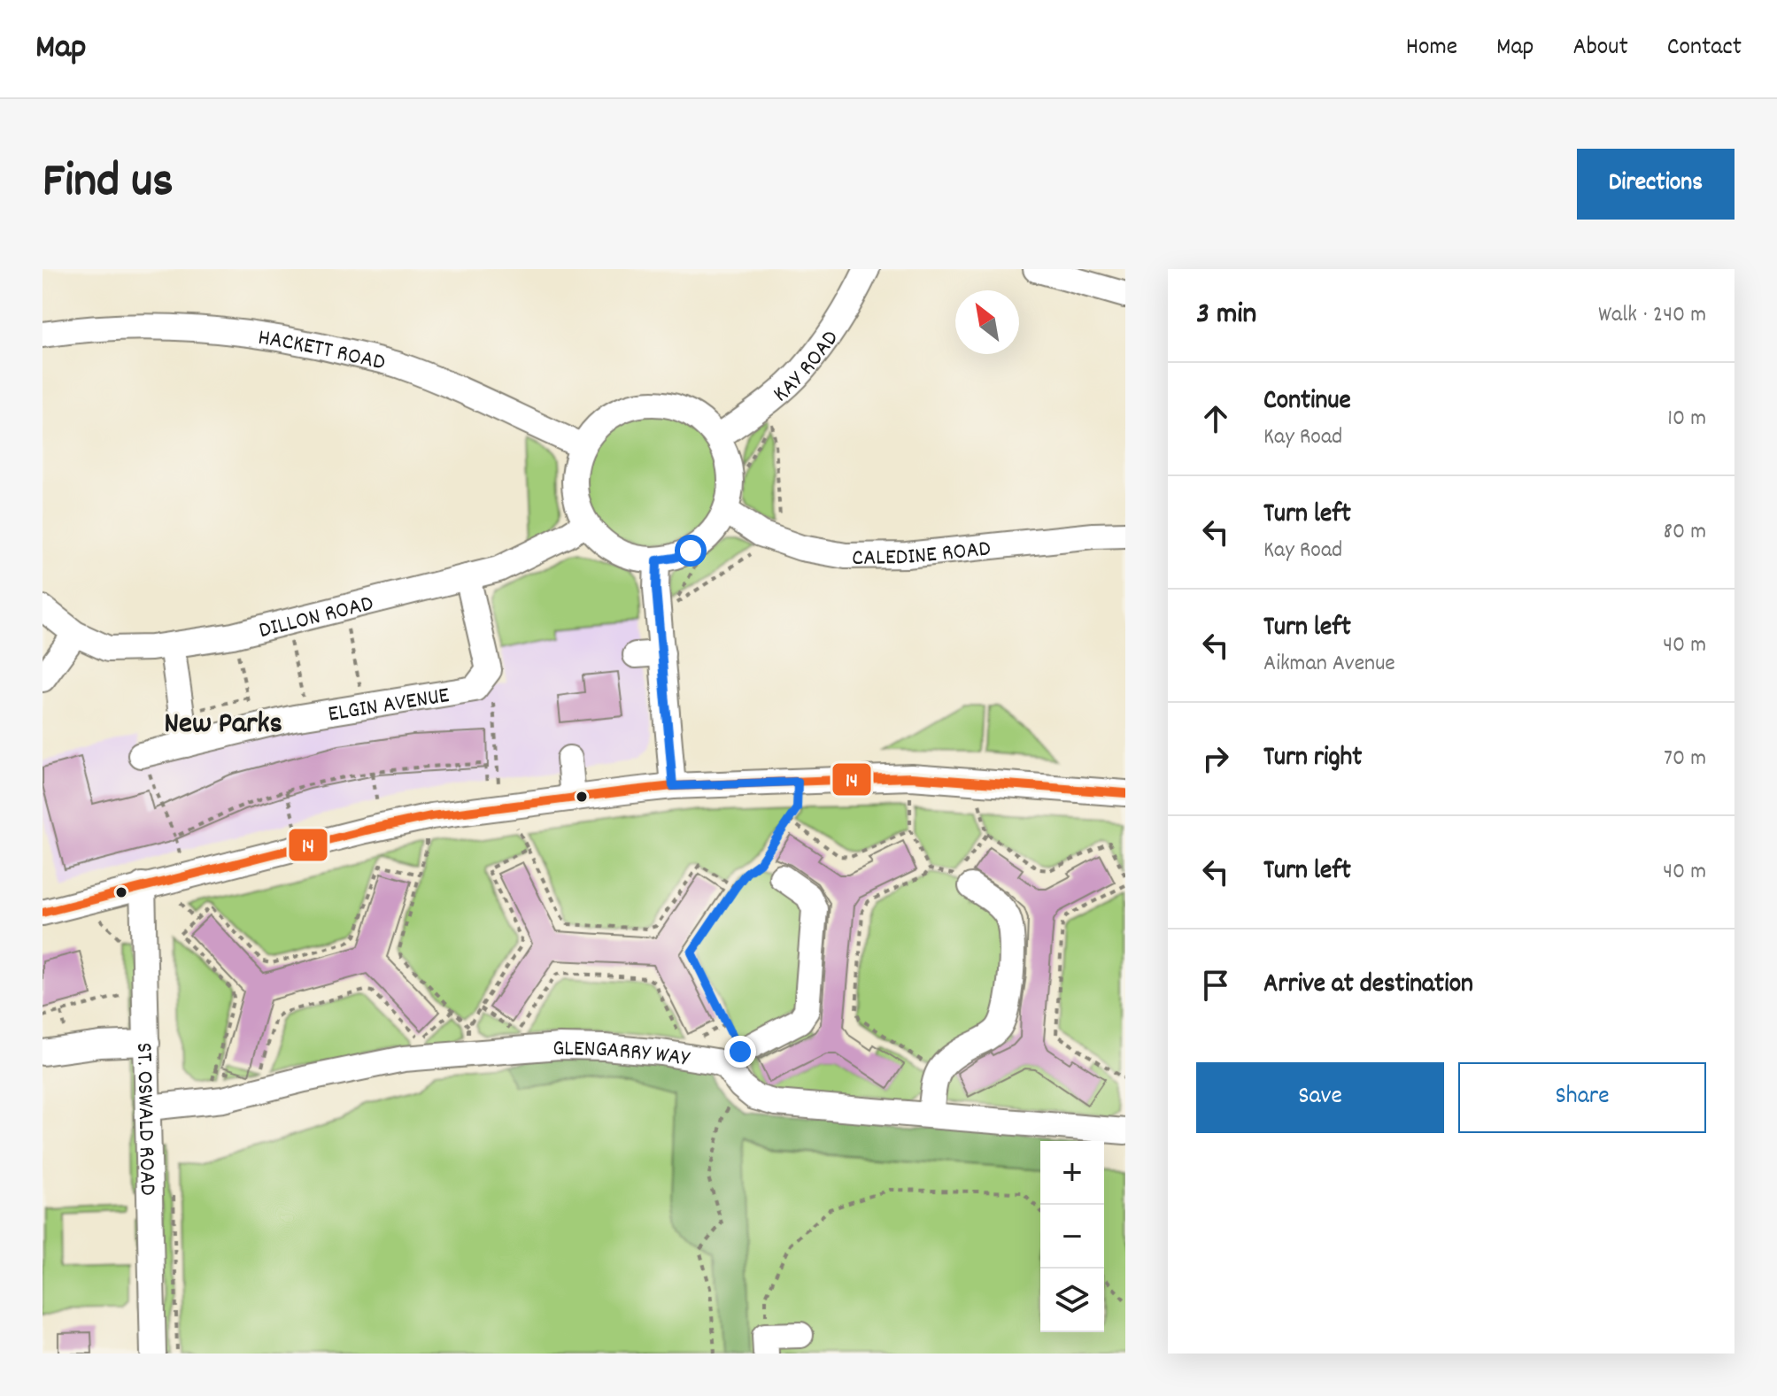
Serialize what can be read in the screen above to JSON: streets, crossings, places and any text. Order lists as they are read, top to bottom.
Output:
{
  "streets": {
    "street": [
      "HACKETT ROAD",
      "KAY ROAD",
      "CALEDINE ROAD",
      "DILLON ROAD",
      "ELGIN AVENUE",
      "GLENGARRY WAY",
      "ST. OSWALD ROAD"
    ]
  },
  "crossings": [
    ["HACKETT ROAD", "KAY ROAD"],
    ["HACKETT ROAD", "CALEDINE ROAD"],
    ["HACKETT ROAD", "DILLON ROAD"],
    ["KAY ROAD", "CALEDINE ROAD"],
    ["KAY ROAD", "DILLON ROAD"],
    ["CALEDINE ROAD", "DILLON ROAD"],
    ["GLENGARRY WAY", "ST. OSWALD ROAD"]
  ],
  "districts": ["New Parks"],
  "lines": ["transit line 14"],
  "north": "top left",
  "page": {
    "header": "Map",
    "nav": [
      "Home",
      "Map",
      "About",
      "Contact"
    ],
    "title": "Find us",
    "buttons": [
      "Directions",
      ["Save", "Share"]
    ],
    "heading": ["3 min", "Walk · 240 m"],
    "list": [
      ["Continue", "Kay Road", "10 m"],
      ["Turn left", "Kay Road", "80 m"],
      ["Turn left", "Aikman Avenue", "40 m"],
      ["Turn right", "70 m"],
      ["Turn left", "40 m"],
      "Arrive at destination"
    ],
    "map_buttons": ["+", "−"]
  }
}
